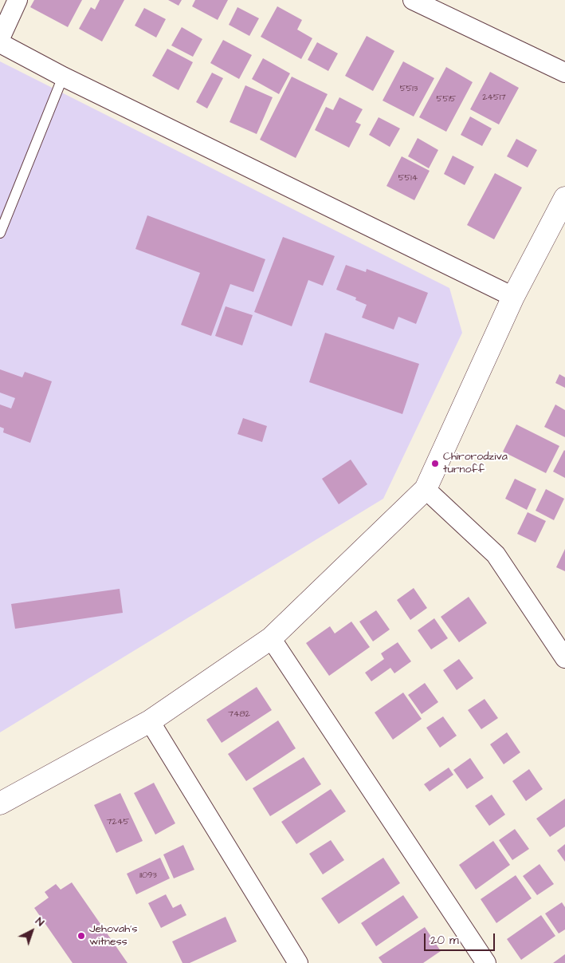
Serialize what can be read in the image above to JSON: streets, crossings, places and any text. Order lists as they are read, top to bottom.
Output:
{
  "places": ["Chirorodziva turnoff", "Jehovah's witness"],
  "house_numbers": [
    "5513",
    "24517",
    "5515",
    "5514",
    "7482",
    "7245",
    "11093"
  ],
  "scale_bar": "20 m",
  "north": "top right"
}
